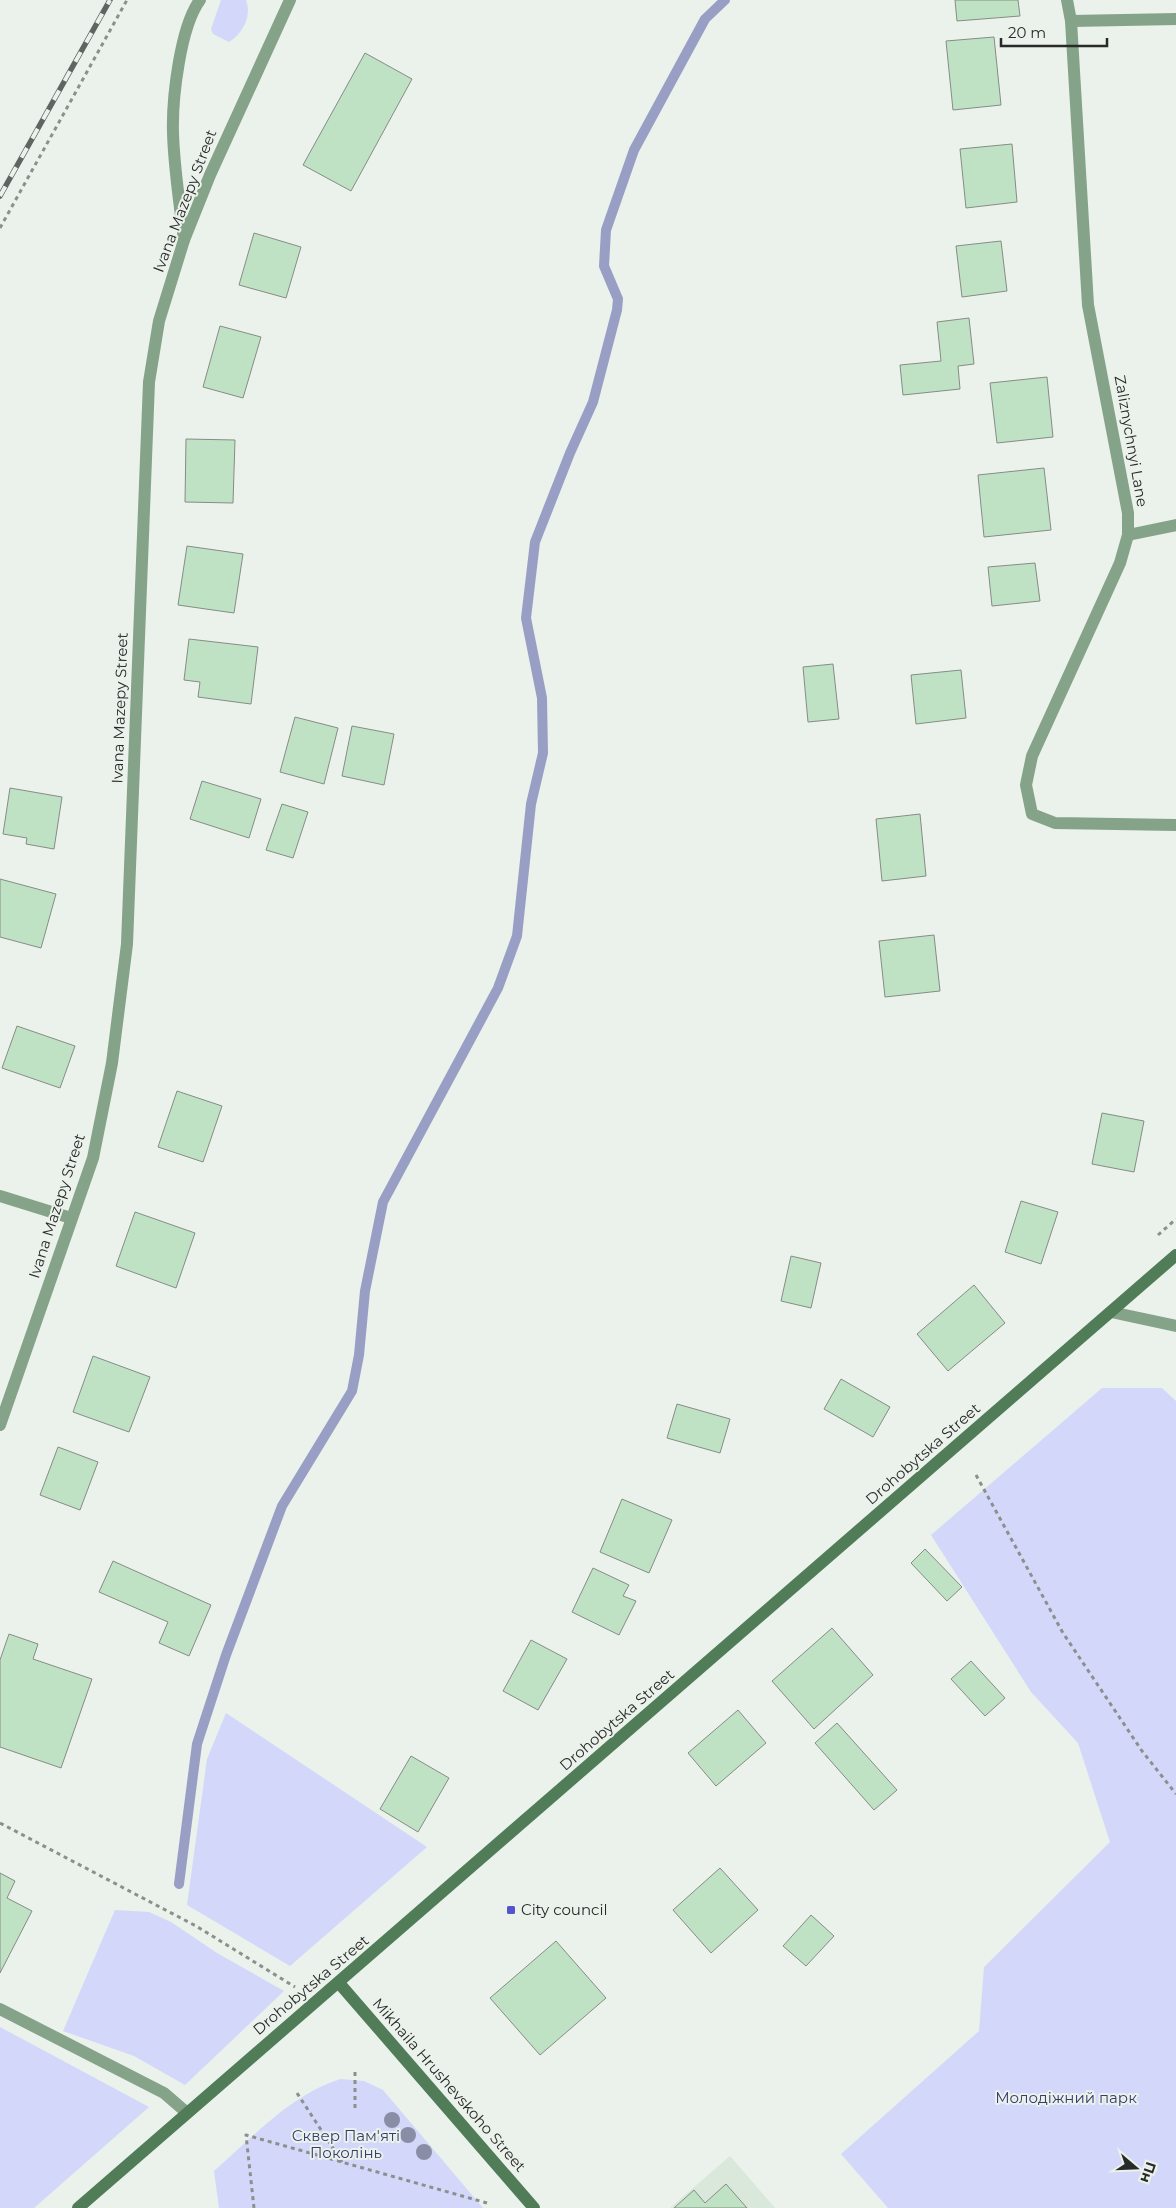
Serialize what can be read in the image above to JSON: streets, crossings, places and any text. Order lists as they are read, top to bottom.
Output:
{
  "streets": {
    "street": [
      "Ivana Mazepy Street",
      "Zaliznychnyi Lane",
      "Drohobytska Street",
      "Mikhaila Hrushevskoho Street"
    ]
  },
  "crossings": [
    ["Drohobytska Street", "Mikhaila Hrushevskoho Street"]
  ],
  "parks": ["Молодіжний парк", "Сквер Пам'яті Поколінь"],
  "places": {
    "transit": ["City council"]
  },
  "scale_bar": "20 m",
  "north": "right"
}
